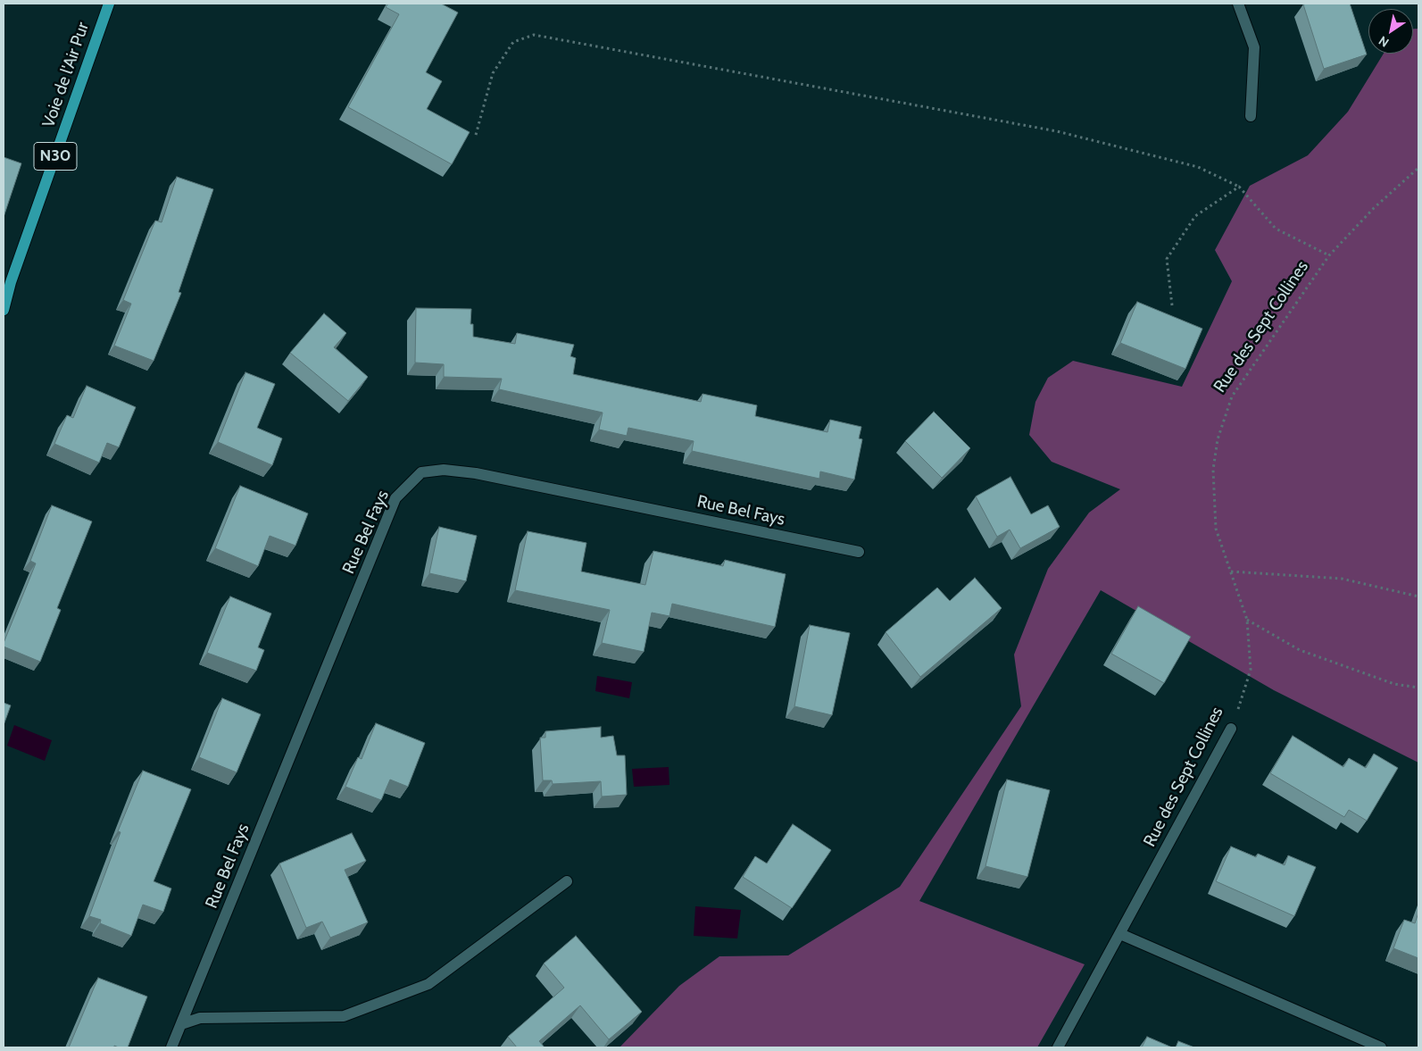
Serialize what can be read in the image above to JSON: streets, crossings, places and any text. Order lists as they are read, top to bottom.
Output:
{
  "streets": {
    "main road": ["Voie de l'Air Pur", "N30"],
    "street": ["Rue des Sept Collines", "Rue Bel Fays"]
  },
  "north": "bottom left"
}
